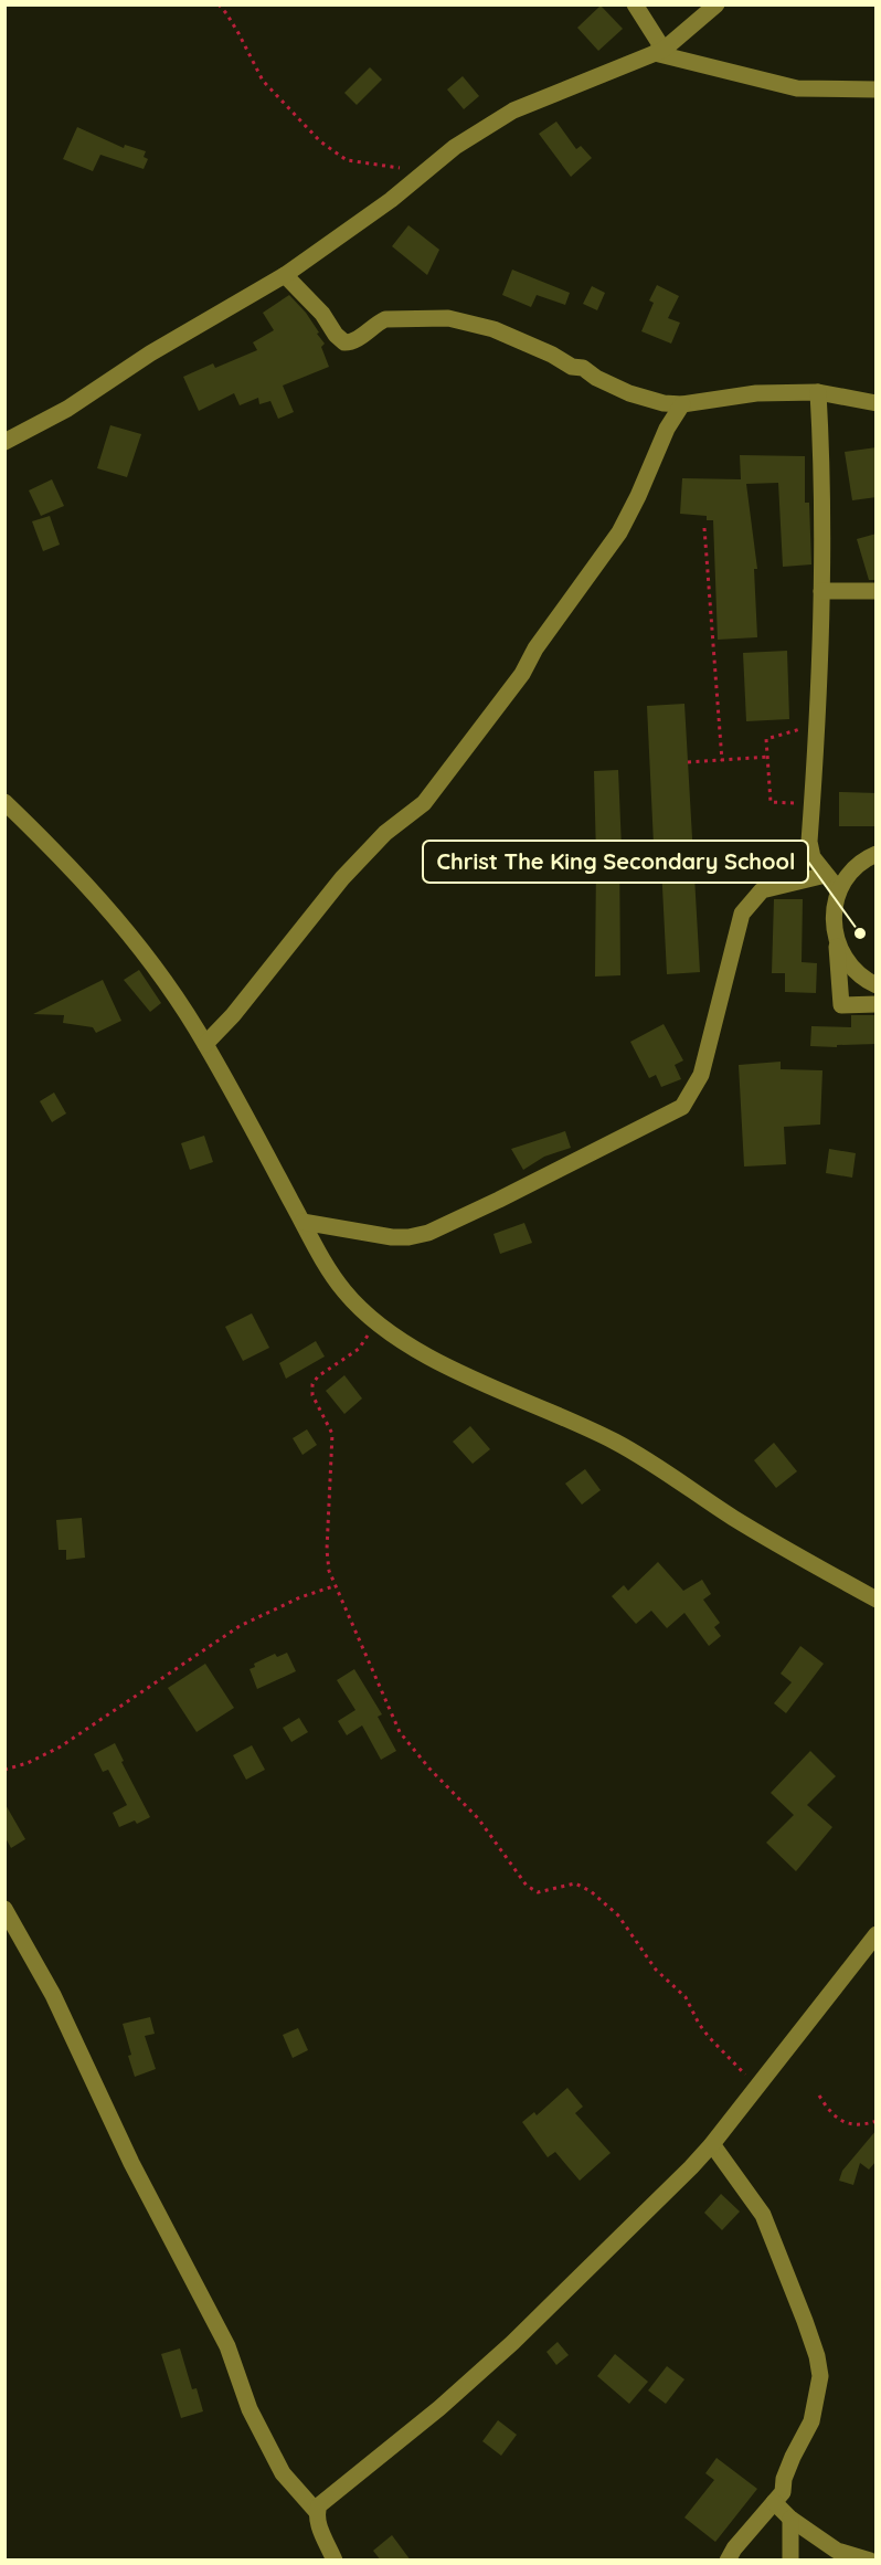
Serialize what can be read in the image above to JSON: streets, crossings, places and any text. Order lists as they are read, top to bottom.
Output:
{
  "places": ["Christ The King Secondary School"]
}
